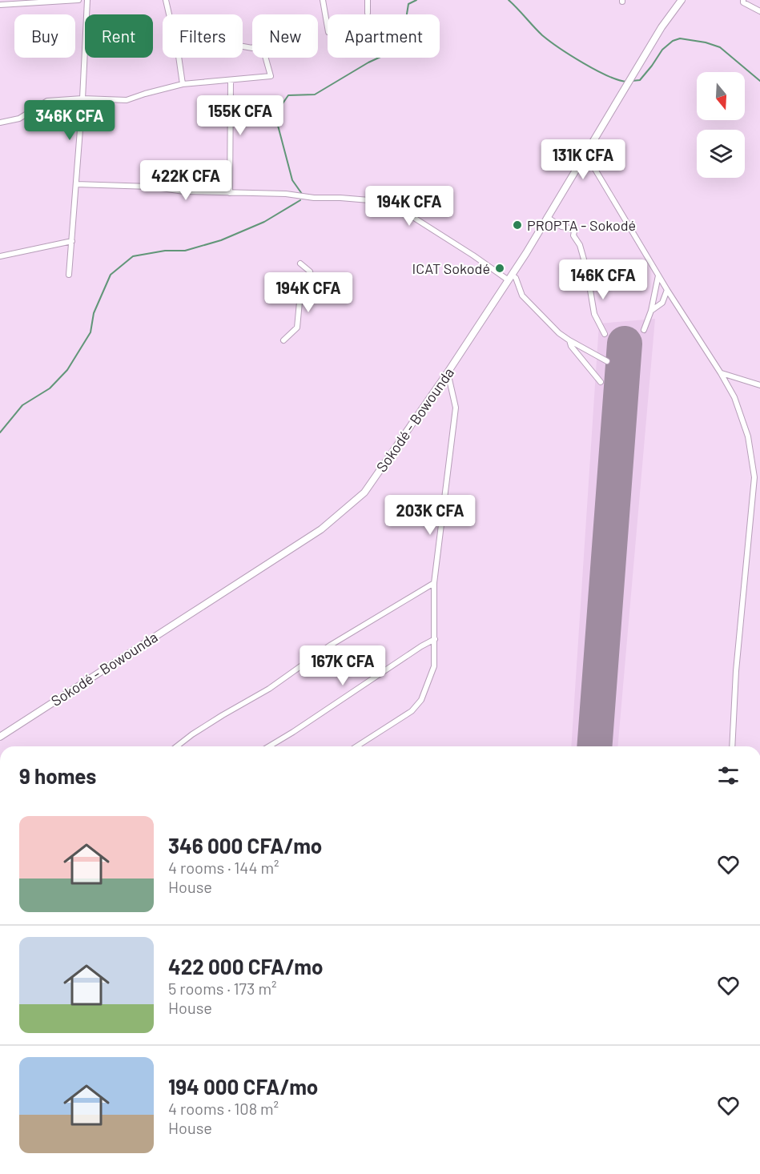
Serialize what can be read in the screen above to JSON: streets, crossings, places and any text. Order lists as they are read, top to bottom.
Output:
{
  "streets": {
    "main road": ["Sokodé - Bowounda"]
  },
  "places": ["PROPTA - Sokodé", "ICAT Sokodé"],
  "north": "bottom",
  "page": {
    "chip": [
      "Buy",
      "Rent",
      "Filters",
      "New",
      "Apartment"
    ],
    "price": [
      "155K CFA",
      "346K CFA",
      "131K CFA",
      "422K CFA",
      "194K CFA",
      "146K CFA",
      "194K CFA",
      "203K CFA",
      "167K CFA"
    ],
    "heading": "9 homes",
    "list": [
      {
        "name": "346 000 CFA/mo",
        "note": "4 rooms · 144 m² · House"
      },
      {
        "name": "422 000 CFA/mo",
        "note": "5 rooms · 173 m² · House"
      },
      {
        "name": "194 000 CFA/mo",
        "note": "4 rooms · 108 m² · House"
      }
    ]
  }
}
